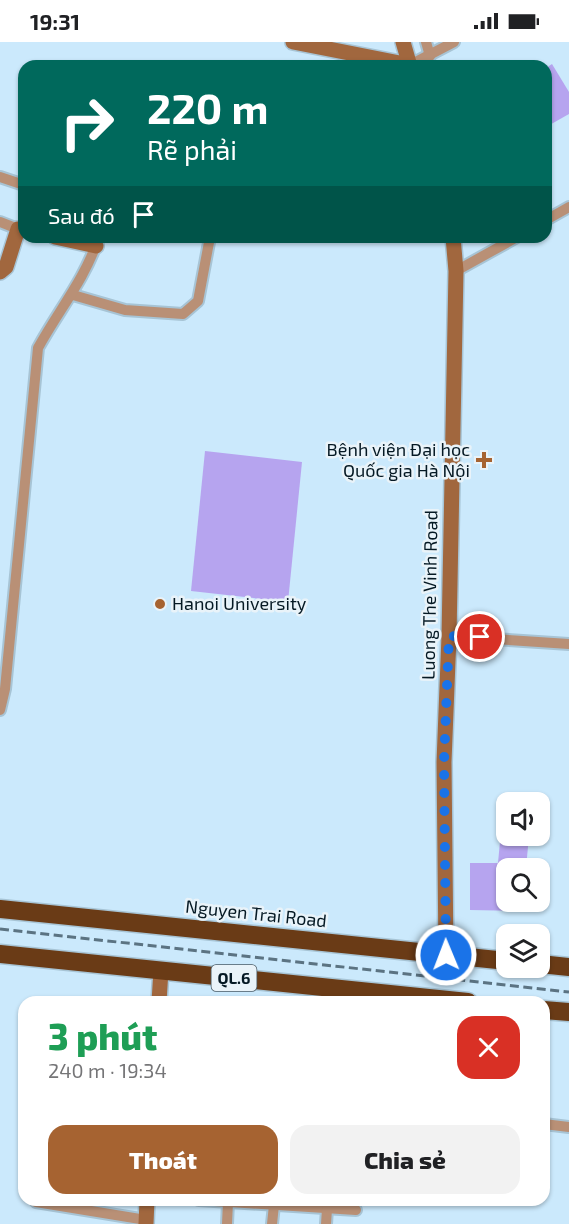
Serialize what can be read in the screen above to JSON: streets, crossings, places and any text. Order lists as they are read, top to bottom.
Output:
{
  "streets": {
    "highway": ["Nguyen Trai Road", "QL.6"],
    "street": ["Luong The Vinh Road"]
  },
  "crossings": [
    ["Luong The Vinh Road", "Nguyen Trai Road"]
  ],
  "places": {
    "health": ["Bệnh viện Đại học Quốc gia Hà Nội"],
    "other": ["Hanoi University"]
  },
  "page": {
    "status": "19:31",
    "turn": ["220 m", "Rẽ phải"],
    "then": "Sau đó",
    "heading": ["3 phút", "240 m · 19:34"],
    "buttons": ["Thoát", "Chia sẻ"]
  }
}
